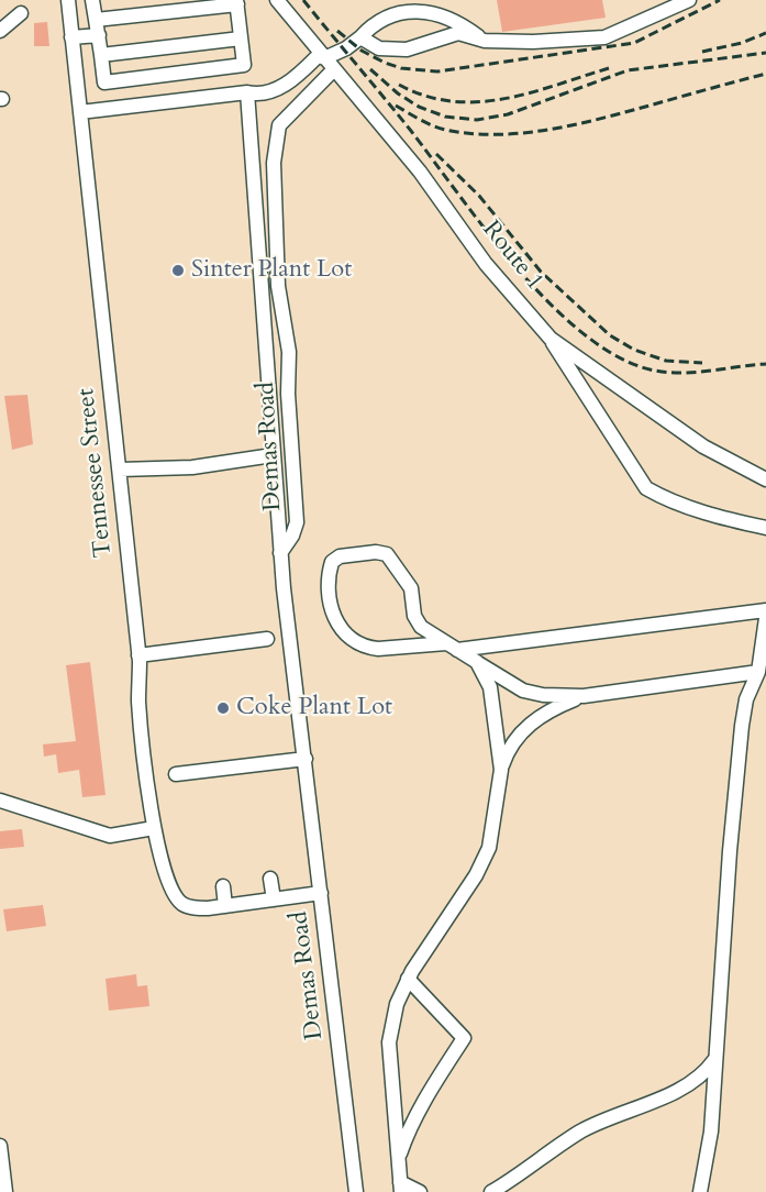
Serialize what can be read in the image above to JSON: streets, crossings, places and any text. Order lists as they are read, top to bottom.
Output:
{
  "streets": {
    "street": ["Route 1", "Demas Road", "Tennessee Street"]
  },
  "crossings": [
    ["Route 1", "Demas Road"]
  ],
  "places": ["Sinter Plant Lot", "Coke Plant Lot"]
}
